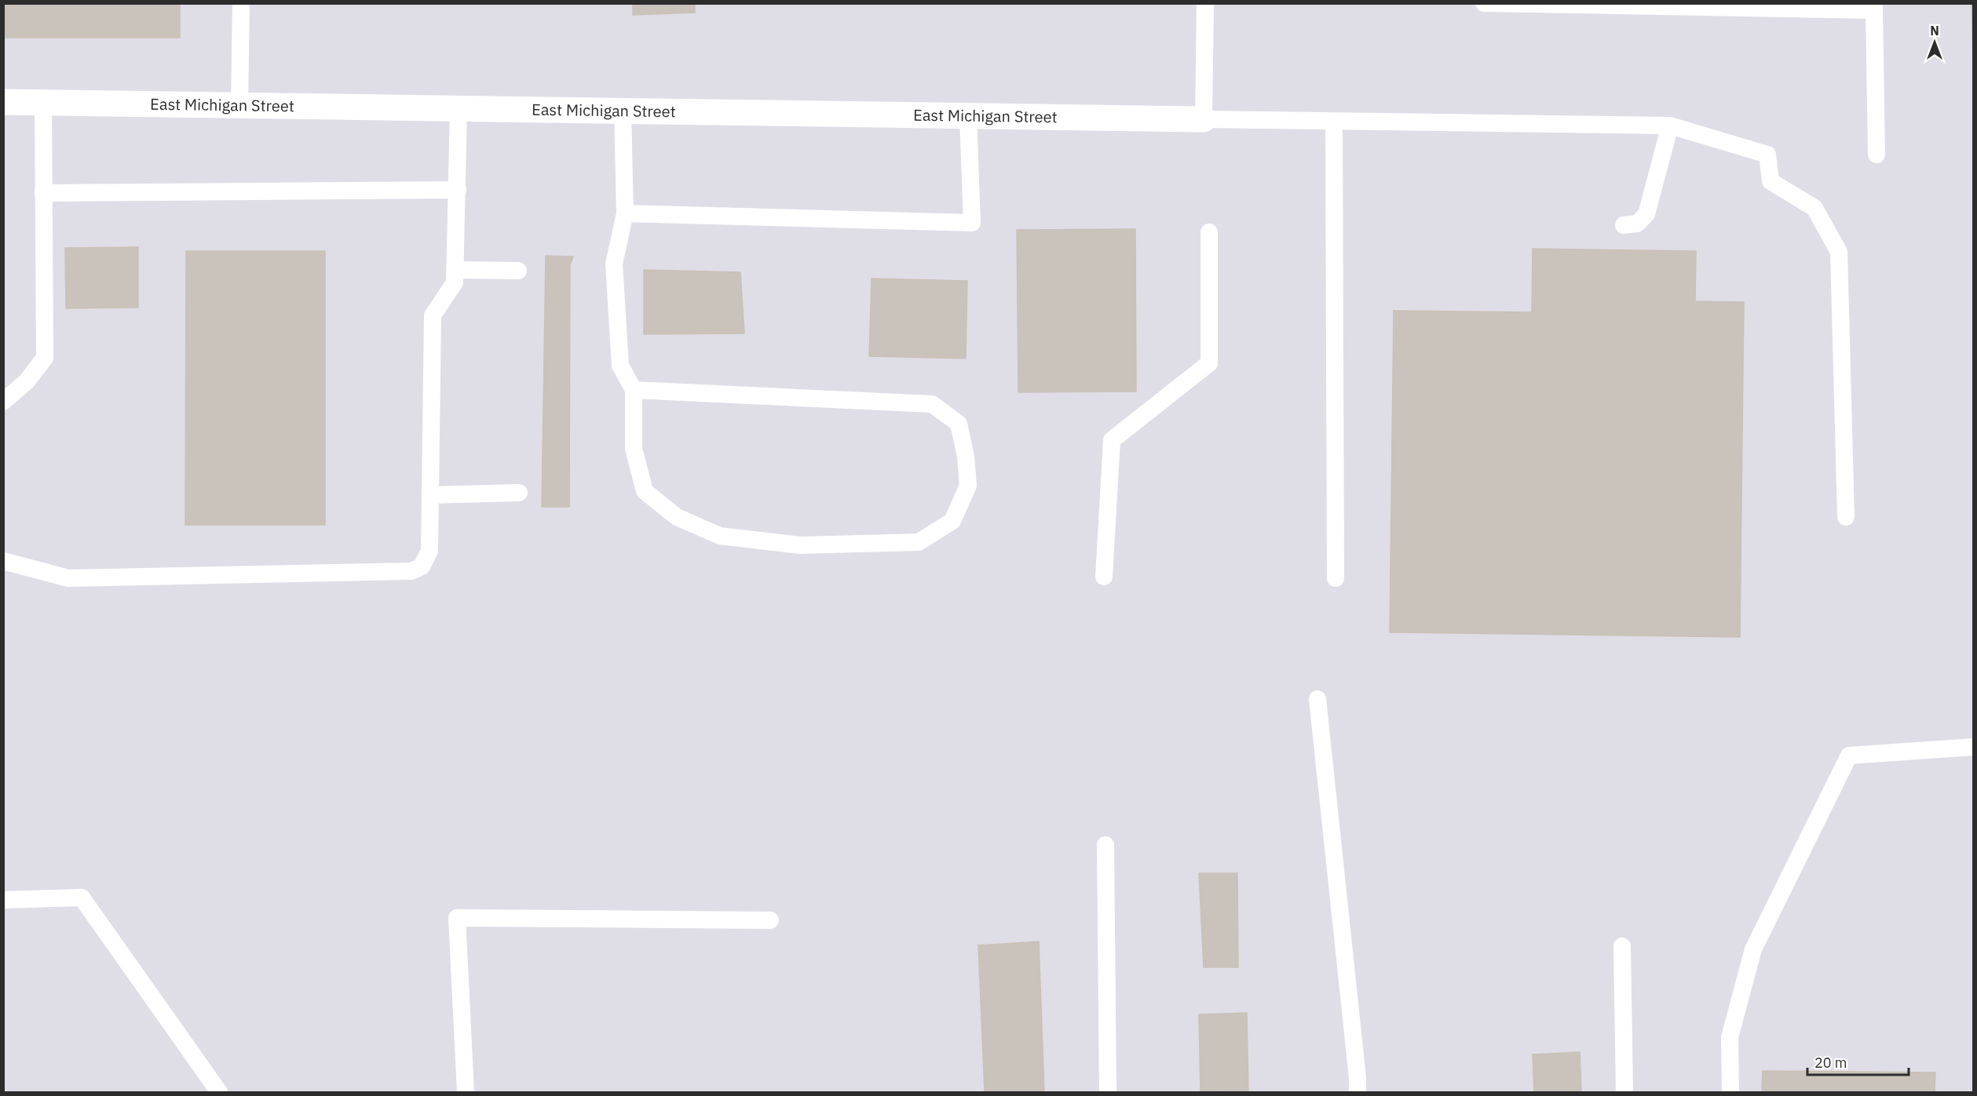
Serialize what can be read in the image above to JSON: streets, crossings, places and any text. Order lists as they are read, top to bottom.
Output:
{
  "streets": {
    "street": ["East Michigan Street"]
  },
  "scale_bar": "20 m",
  "north": "top"
}
